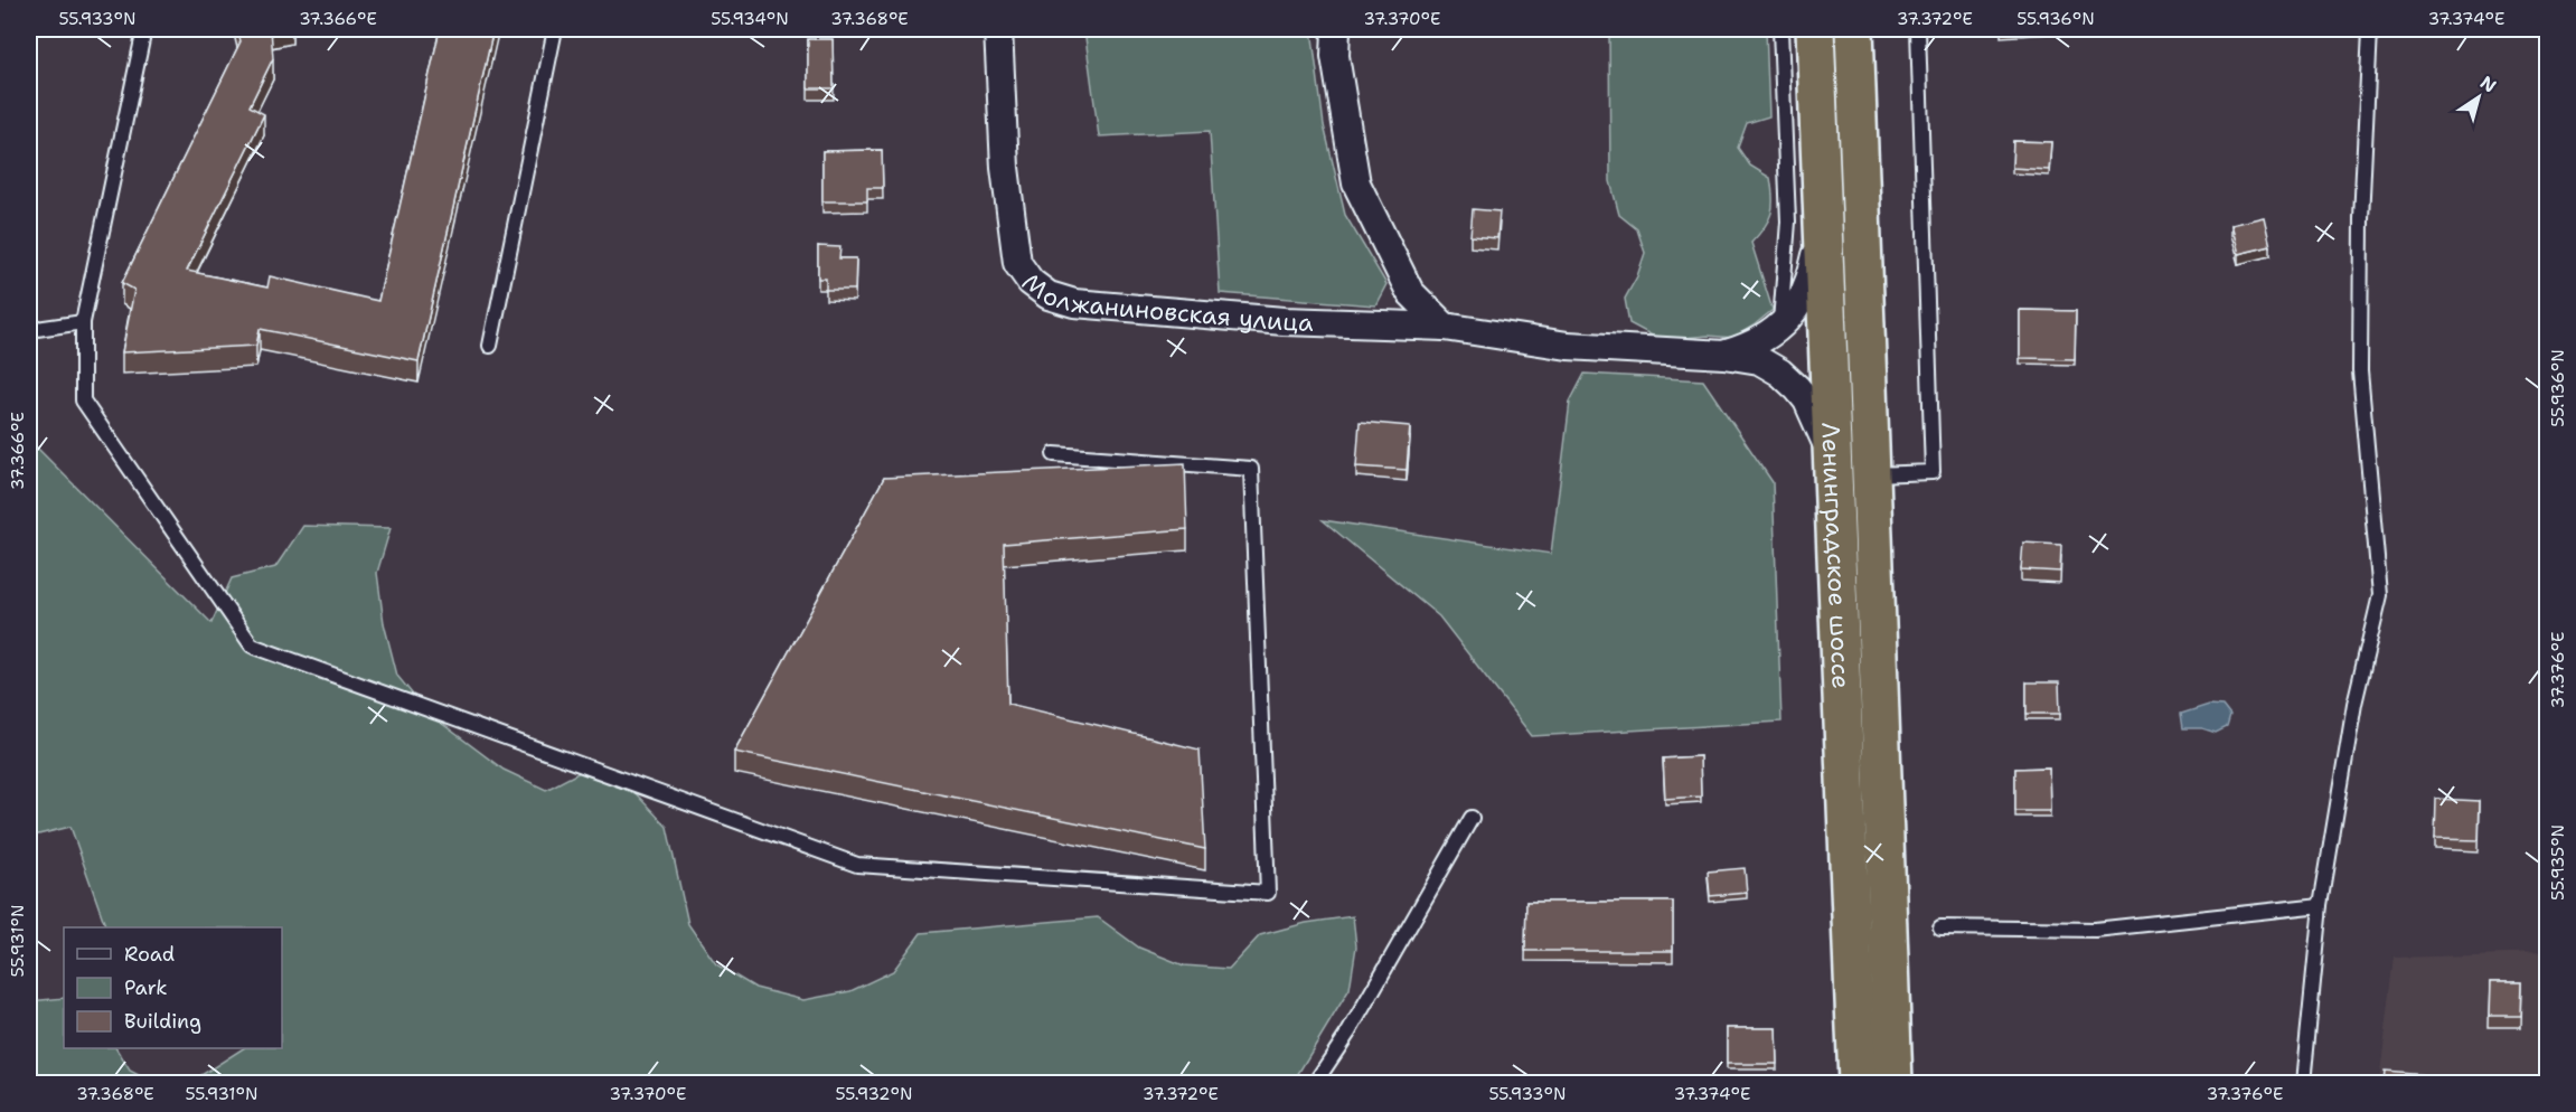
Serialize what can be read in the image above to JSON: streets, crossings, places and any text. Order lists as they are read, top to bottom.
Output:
{
  "streets": {
    "highway": ["Ленинградское шоссе"],
    "street": ["Молжаниновская улица"]
  },
  "crossings": [
    ["Молжаниновская улица", "Ленинградское шоссе"]
  ],
  "legend": ["Road", "Park", "Building"],
  "north": "top right",
  "coordinates": [
    "55.933°N",
    "37.366°E",
    "55.934°N",
    "37.368°E",
    "37.370°E",
    "37.372°E",
    "55.936°N",
    "37.374°E",
    "37.376°E",
    "55.935°N",
    "55.931°N",
    "55.932°N"
  ]
}
